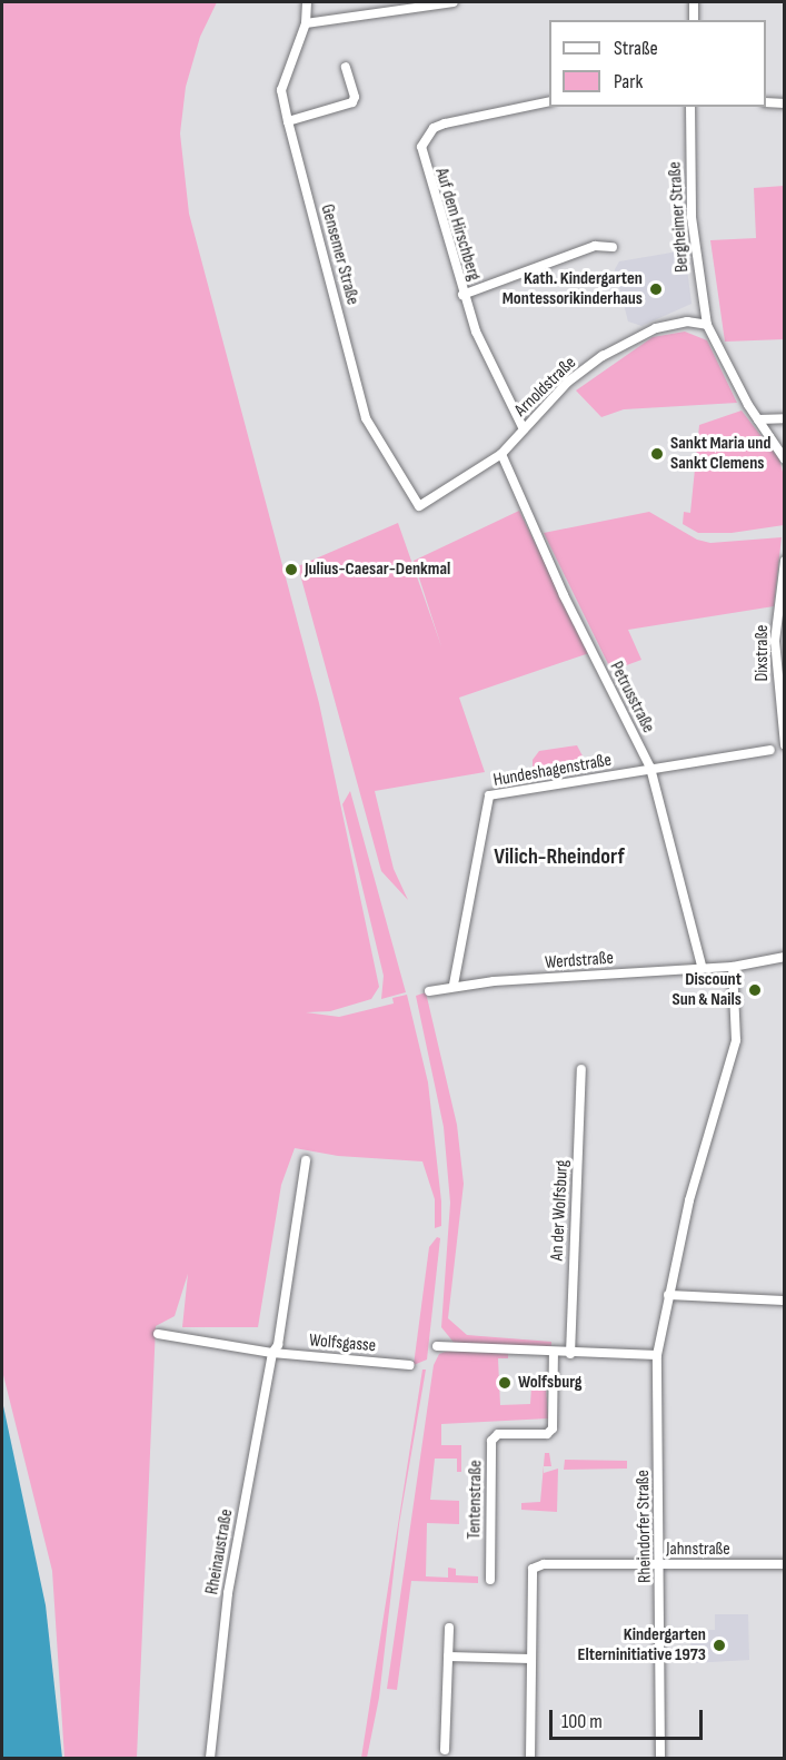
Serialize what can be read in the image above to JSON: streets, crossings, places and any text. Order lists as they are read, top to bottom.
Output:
{
  "streets": {
    "street": [
      "Bergheimer Straße",
      "Auf dem Hirschberg",
      "Gensemer Straße",
      "Arnoldstraße",
      "Dixstraße",
      "Petrusstraße",
      "Hundeshagenstraße",
      "Werdstraße",
      "An der Wolfsburg",
      "Wolfsgasse",
      "Tentenstraße",
      "Rheindorfer Straße",
      "Jahnstraße",
      "Rheinaustraße"
    ]
  },
  "crossings": [
    ["Bergheimer Straße", "Arnoldstraße"],
    ["Auf dem Hirschberg", "Arnoldstraße"],
    ["Gensemer Straße", "Arnoldstraße"],
    ["Arnoldstraße", "Petrusstraße"],
    ["Petrusstraße", "Hundeshagenstraße"],
    ["Petrusstraße", "Werdstraße"],
    ["Hundeshagenstraße", "Werdstraße"],
    ["Werdstraße", "Rheindorfer Straße"],
    ["Wolfsgasse", "Rheinaustraße"],
    ["Rheindorfer Straße", "Jahnstraße"]
  ],
  "districts": ["Vilich-Rheindorf"],
  "places": [
    "Kath. Kindergarten Montessorikinderhaus",
    "Sankt Maria und Sankt Clemens",
    "Julius-Caesar-Denkmal",
    "Discount Sun & Nails",
    "Wolfsburg",
    "Kindergarten Elterninitiative 1973"
  ],
  "legend": ["Straße", "Park"],
  "scale_bar": "100 m"
}
